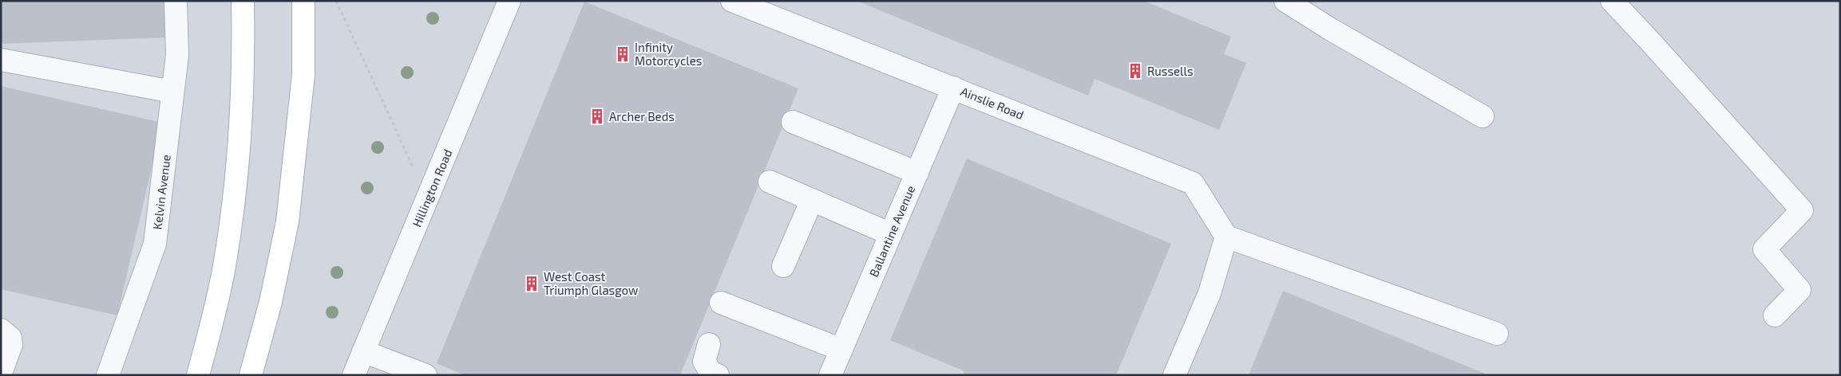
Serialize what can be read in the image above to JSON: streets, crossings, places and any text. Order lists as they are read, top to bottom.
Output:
{
  "streets": {
    "street": [
      "Ainslie Road",
      "Hillington Road",
      "Kelvin Avenue",
      "Ballantine Avenue"
    ]
  },
  "crossings": [
    ["Ainslie Road", "Ballantine Avenue"]
  ],
  "places": {
    "building": [
      "Infinity Motorcycles",
      "Russells",
      "Archer Beds",
      "West Coast Triumph Glasgow"
    ]
  }
}
